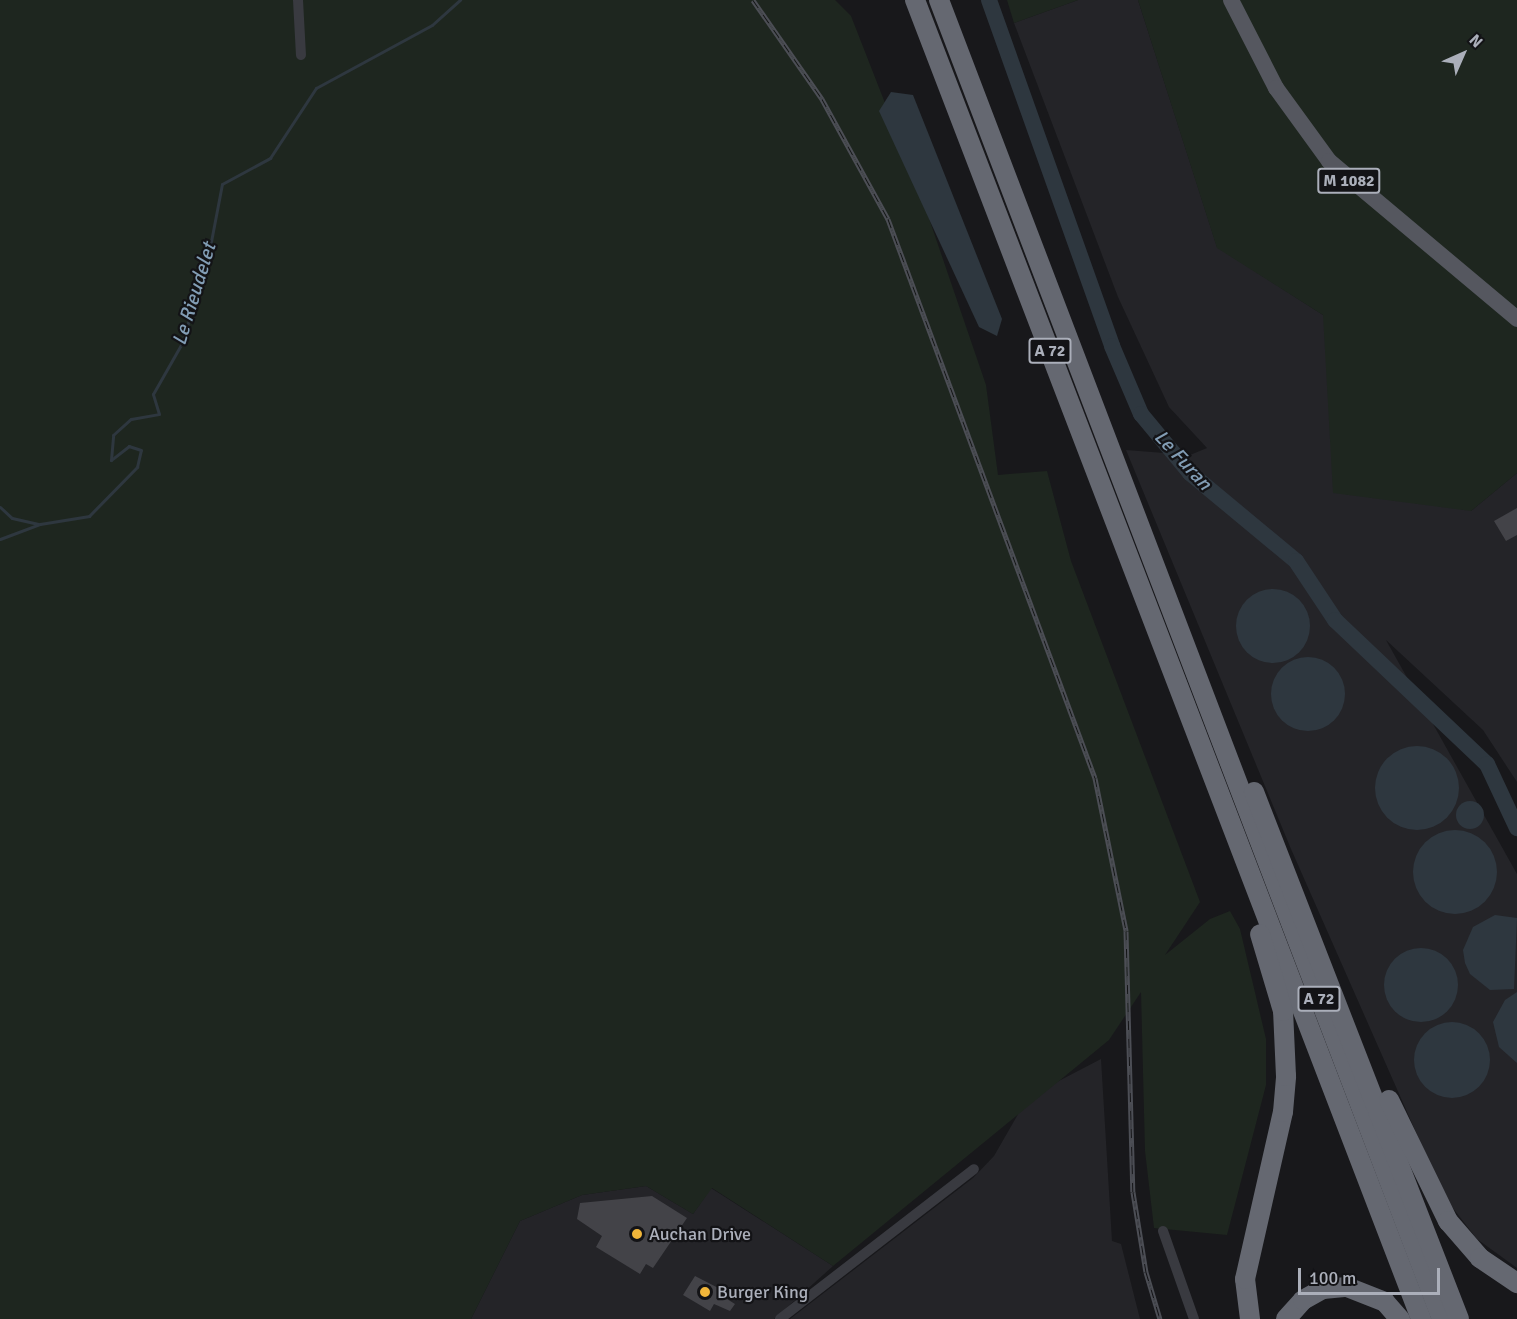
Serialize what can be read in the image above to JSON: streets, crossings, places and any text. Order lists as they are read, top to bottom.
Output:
{
  "streets": {
    "highway": ["A 72"],
    "main road": ["M 1082"]
  },
  "water": ["Le Rieudelet", "Le Furan"],
  "places": ["Auchan Drive", "Burger King"],
  "scale_bar": "100 m",
  "north": "top right"
}
